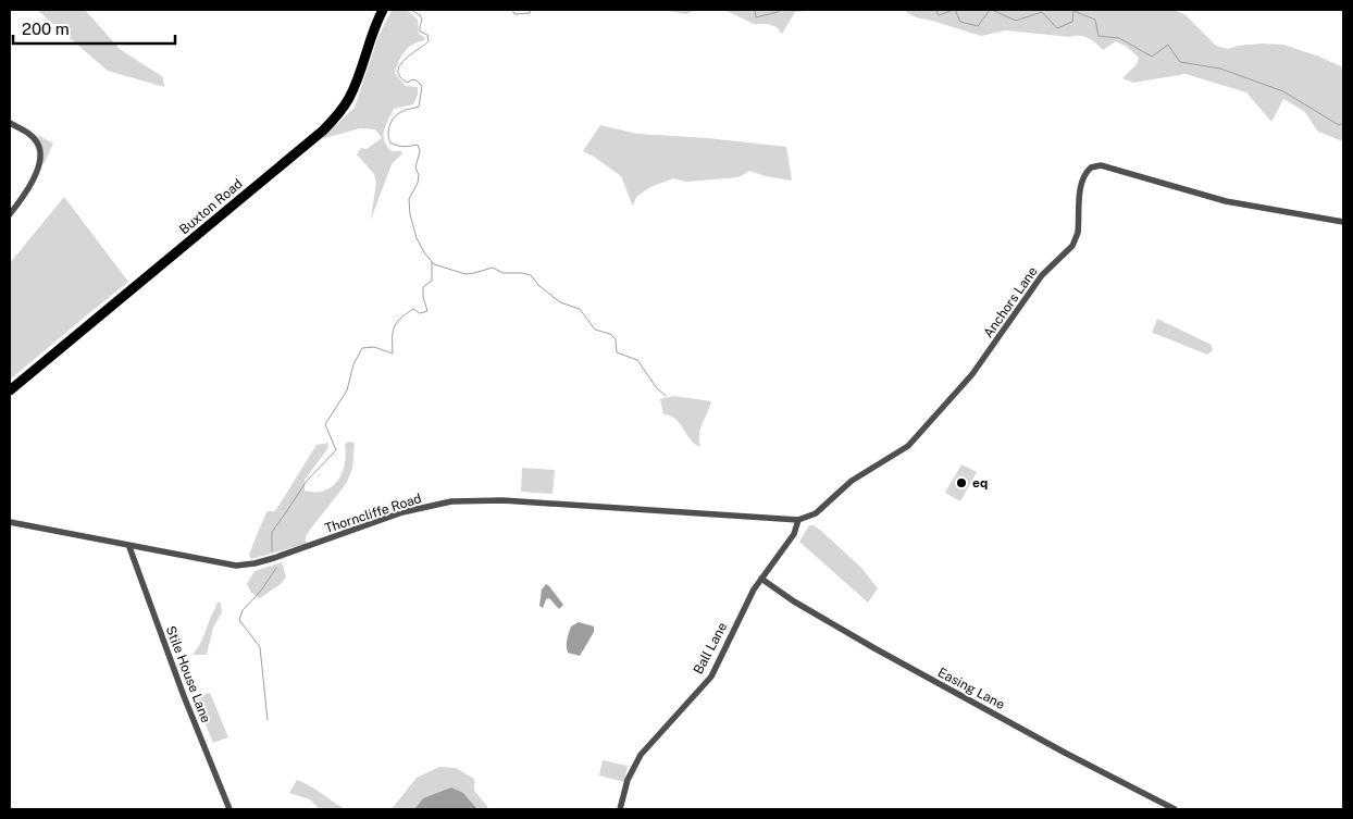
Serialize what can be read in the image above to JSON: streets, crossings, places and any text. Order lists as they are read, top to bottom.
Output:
{
  "streets": {
    "highway": ["Buxton Road"],
    "street": [
      "Anchors Lane",
      "Thorncliffe Road",
      "Ball Lane",
      "Stile House Lane",
      "Easing Lane"
    ]
  },
  "crossings": [
    ["Anchors Lane", "Thorncliffe Road"],
    ["Anchors Lane", "Ball Lane"],
    ["Thorncliffe Road", "Ball Lane"],
    ["Thorncliffe Road", "Stile House Lane"],
    ["Ball Lane", "Easing Lane"]
  ],
  "places": ["eq"],
  "scale_bar": "200 m"
}
